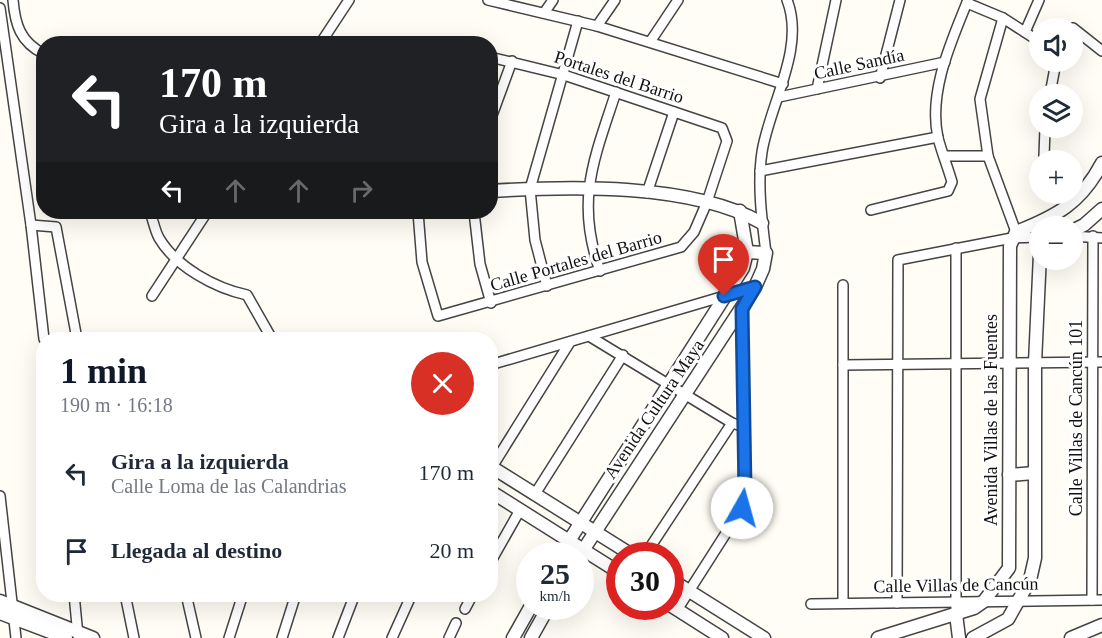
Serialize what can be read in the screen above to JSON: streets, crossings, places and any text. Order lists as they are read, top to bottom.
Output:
{
  "streets": {
    "street": [
      "Calle Sandía",
      "Portales del Barrio",
      "Calle Portales del Barrio",
      "Avenida Cultura Maya",
      "Calle Villas de Cancún 101",
      "Avenida Villas de las Fuentes",
      "Calle Villas de Cancún"
    ]
  },
  "crossings": [
    ["Calle Sandía", "Avenida Cultura Maya"],
    ["Portales del Barrio", "Calle Portales del Barrio"],
    ["Calle Villas de Cancún 101", "Calle Villas de Cancún"],
    ["Avenida Villas de las Fuentes", "Calle Villas de Cancún"]
  ],
  "page": {
    "map_buttons": ["+", "−"],
    "turn": ["170 m", "Gira a la izquierda"],
    "heading": ["1 min", "190 m · 16:18"],
    "list": [
      {
        "name": "Gira a la izquierda",
        "note": "Calle Loma de las Calandrias",
        "value": "170 m"
      },
      {
        "name": "Llegada al destino",
        "value": "20 m"
      }
    ],
    "speed": "25 km/h",
    "limit": "30"
  }
}
